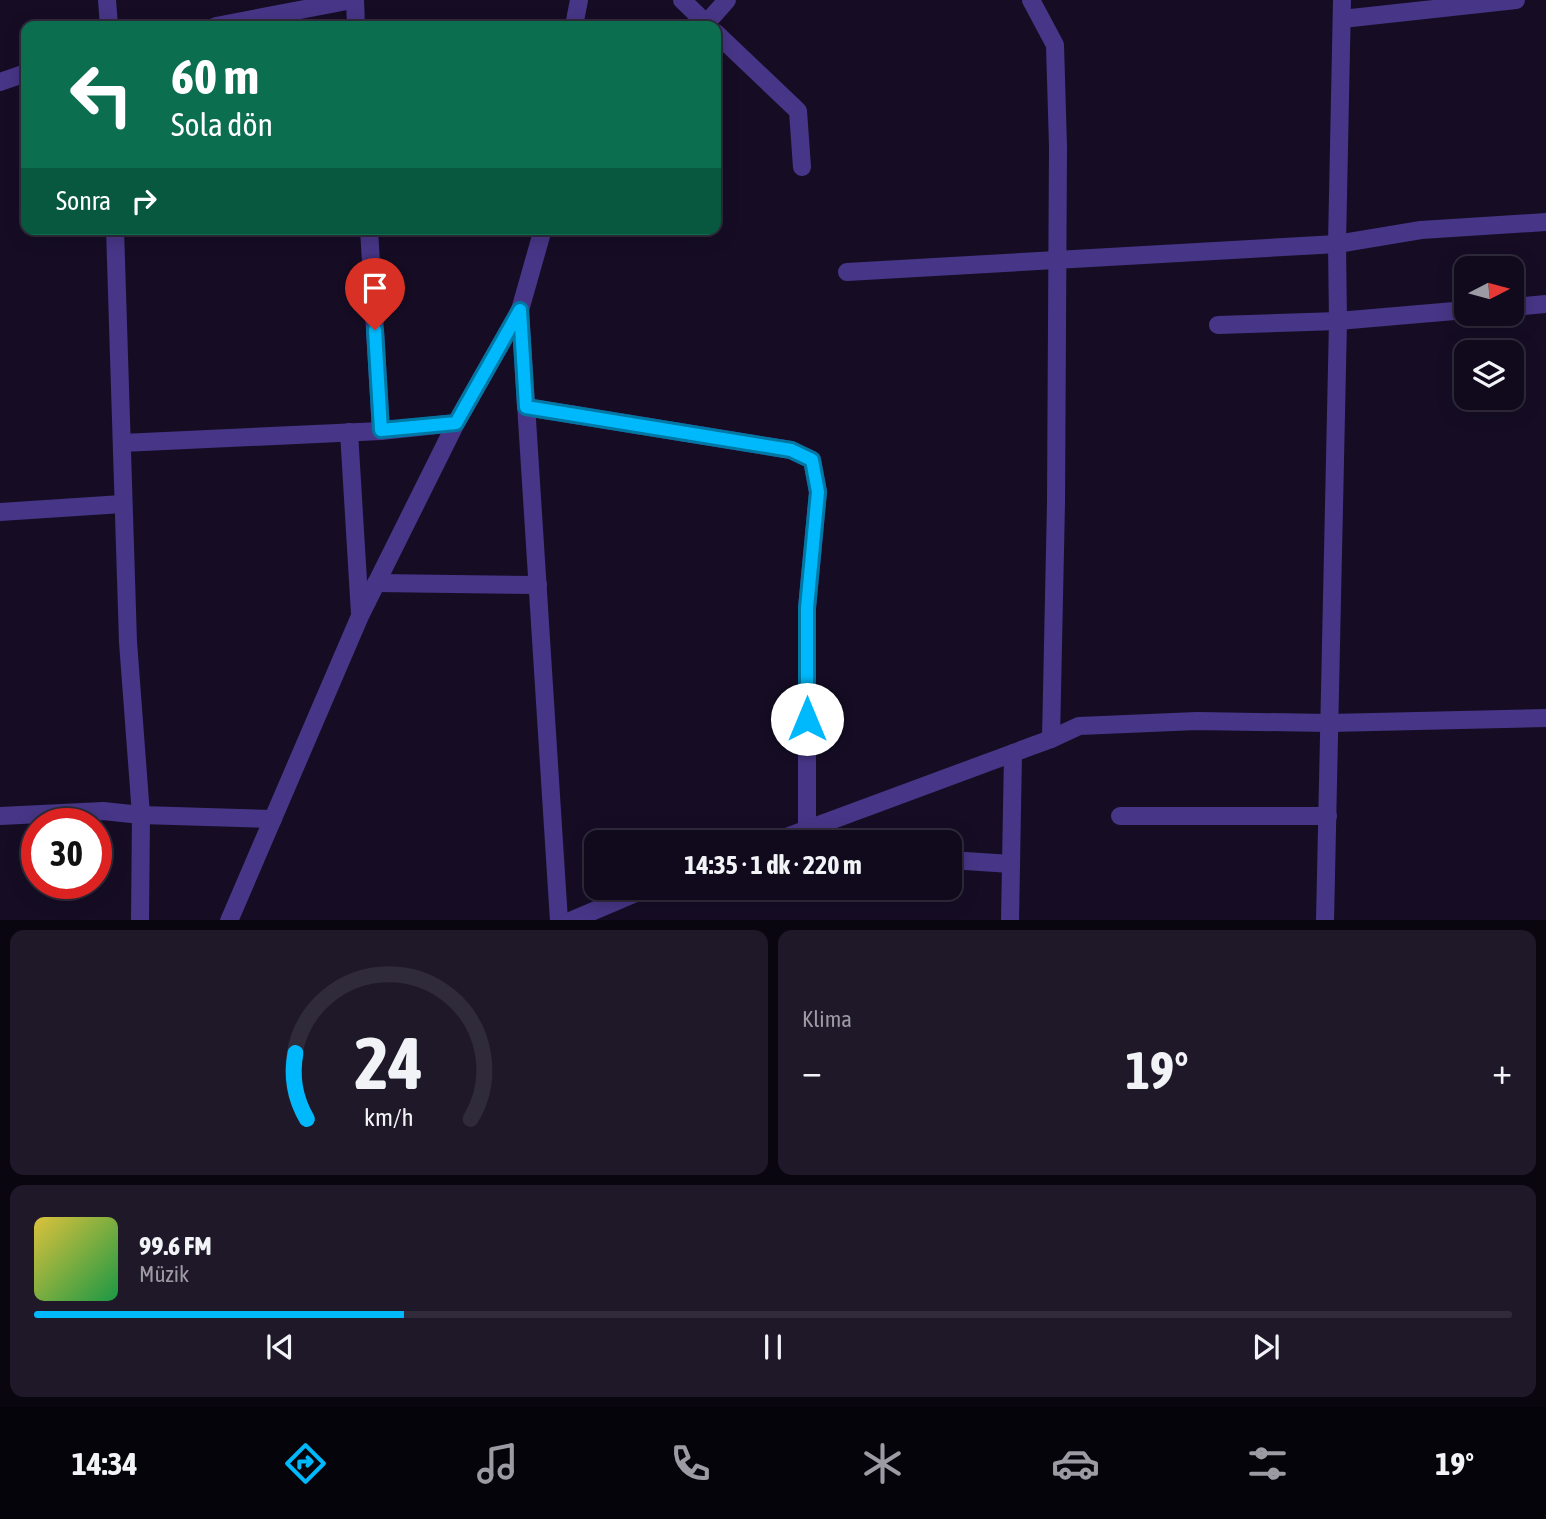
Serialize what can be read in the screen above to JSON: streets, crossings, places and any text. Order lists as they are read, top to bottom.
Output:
{
  "north": "right",
  "page": {
    "turn": ["60 m", "Sola dön"],
    "then": "Sonra",
    "limit": "30",
    "trip": "14:35 · 1 dk · 220 m",
    "tile": "Klima",
    "heat": ["−", "19°", "+"],
    "song": ["99.6 FM", "Müzik"],
    "tabs": ["14:34", "19°"],
    "gauge": ["24", "km/h"]
  }
}
